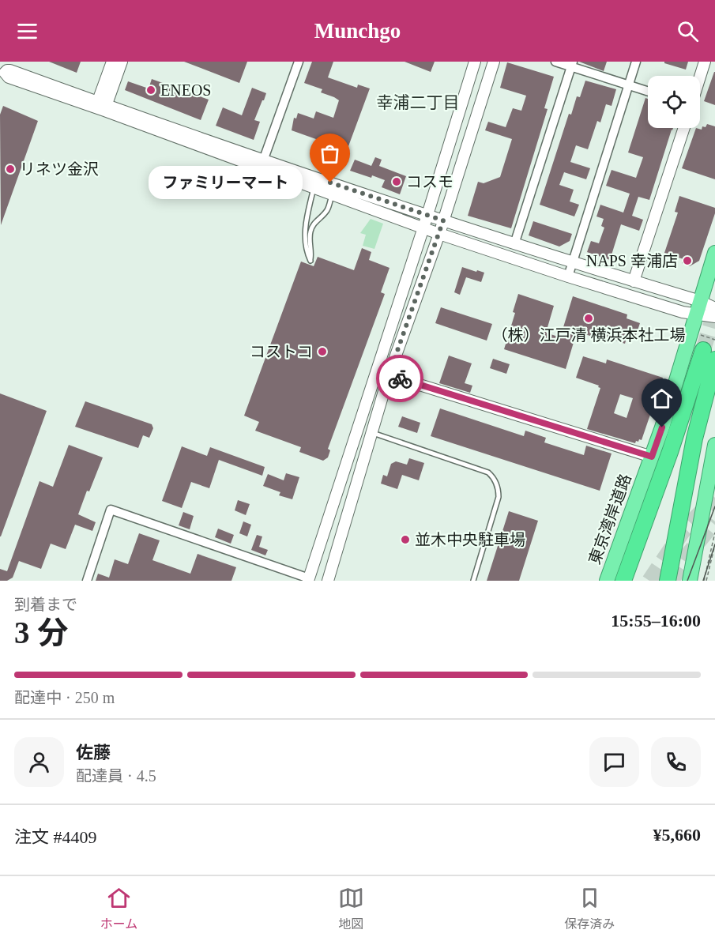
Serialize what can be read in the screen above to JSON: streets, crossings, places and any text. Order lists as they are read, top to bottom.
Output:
{
  "streets": {
    "highway": ["東京湾岸道路"]
  },
  "districts": ["幸浦二丁目"],
  "places": [
    "ENEOS",
    "リネツ金沢",
    "コスモ",
    "ファミリーマート",
    "NAPS 幸浦店",
    "（株）江戸清 横浜本社工場",
    "コストコ",
    "並木中央駐車場"
  ],
  "page": {
    "header": "Munchgo",
    "bubble": "ファミリーマート",
    "heading": ["3 分", "到着まで", "15:55–16:00"],
    "panel": [
      "佐藤",
      "配達員 · 4.5",
      "注文 #4409",
      "¥5,660"
    ],
    "bar": "配達中 · 250 m",
    "tabs": ["ホーム", "地図", "保存済み"]
  }
}
